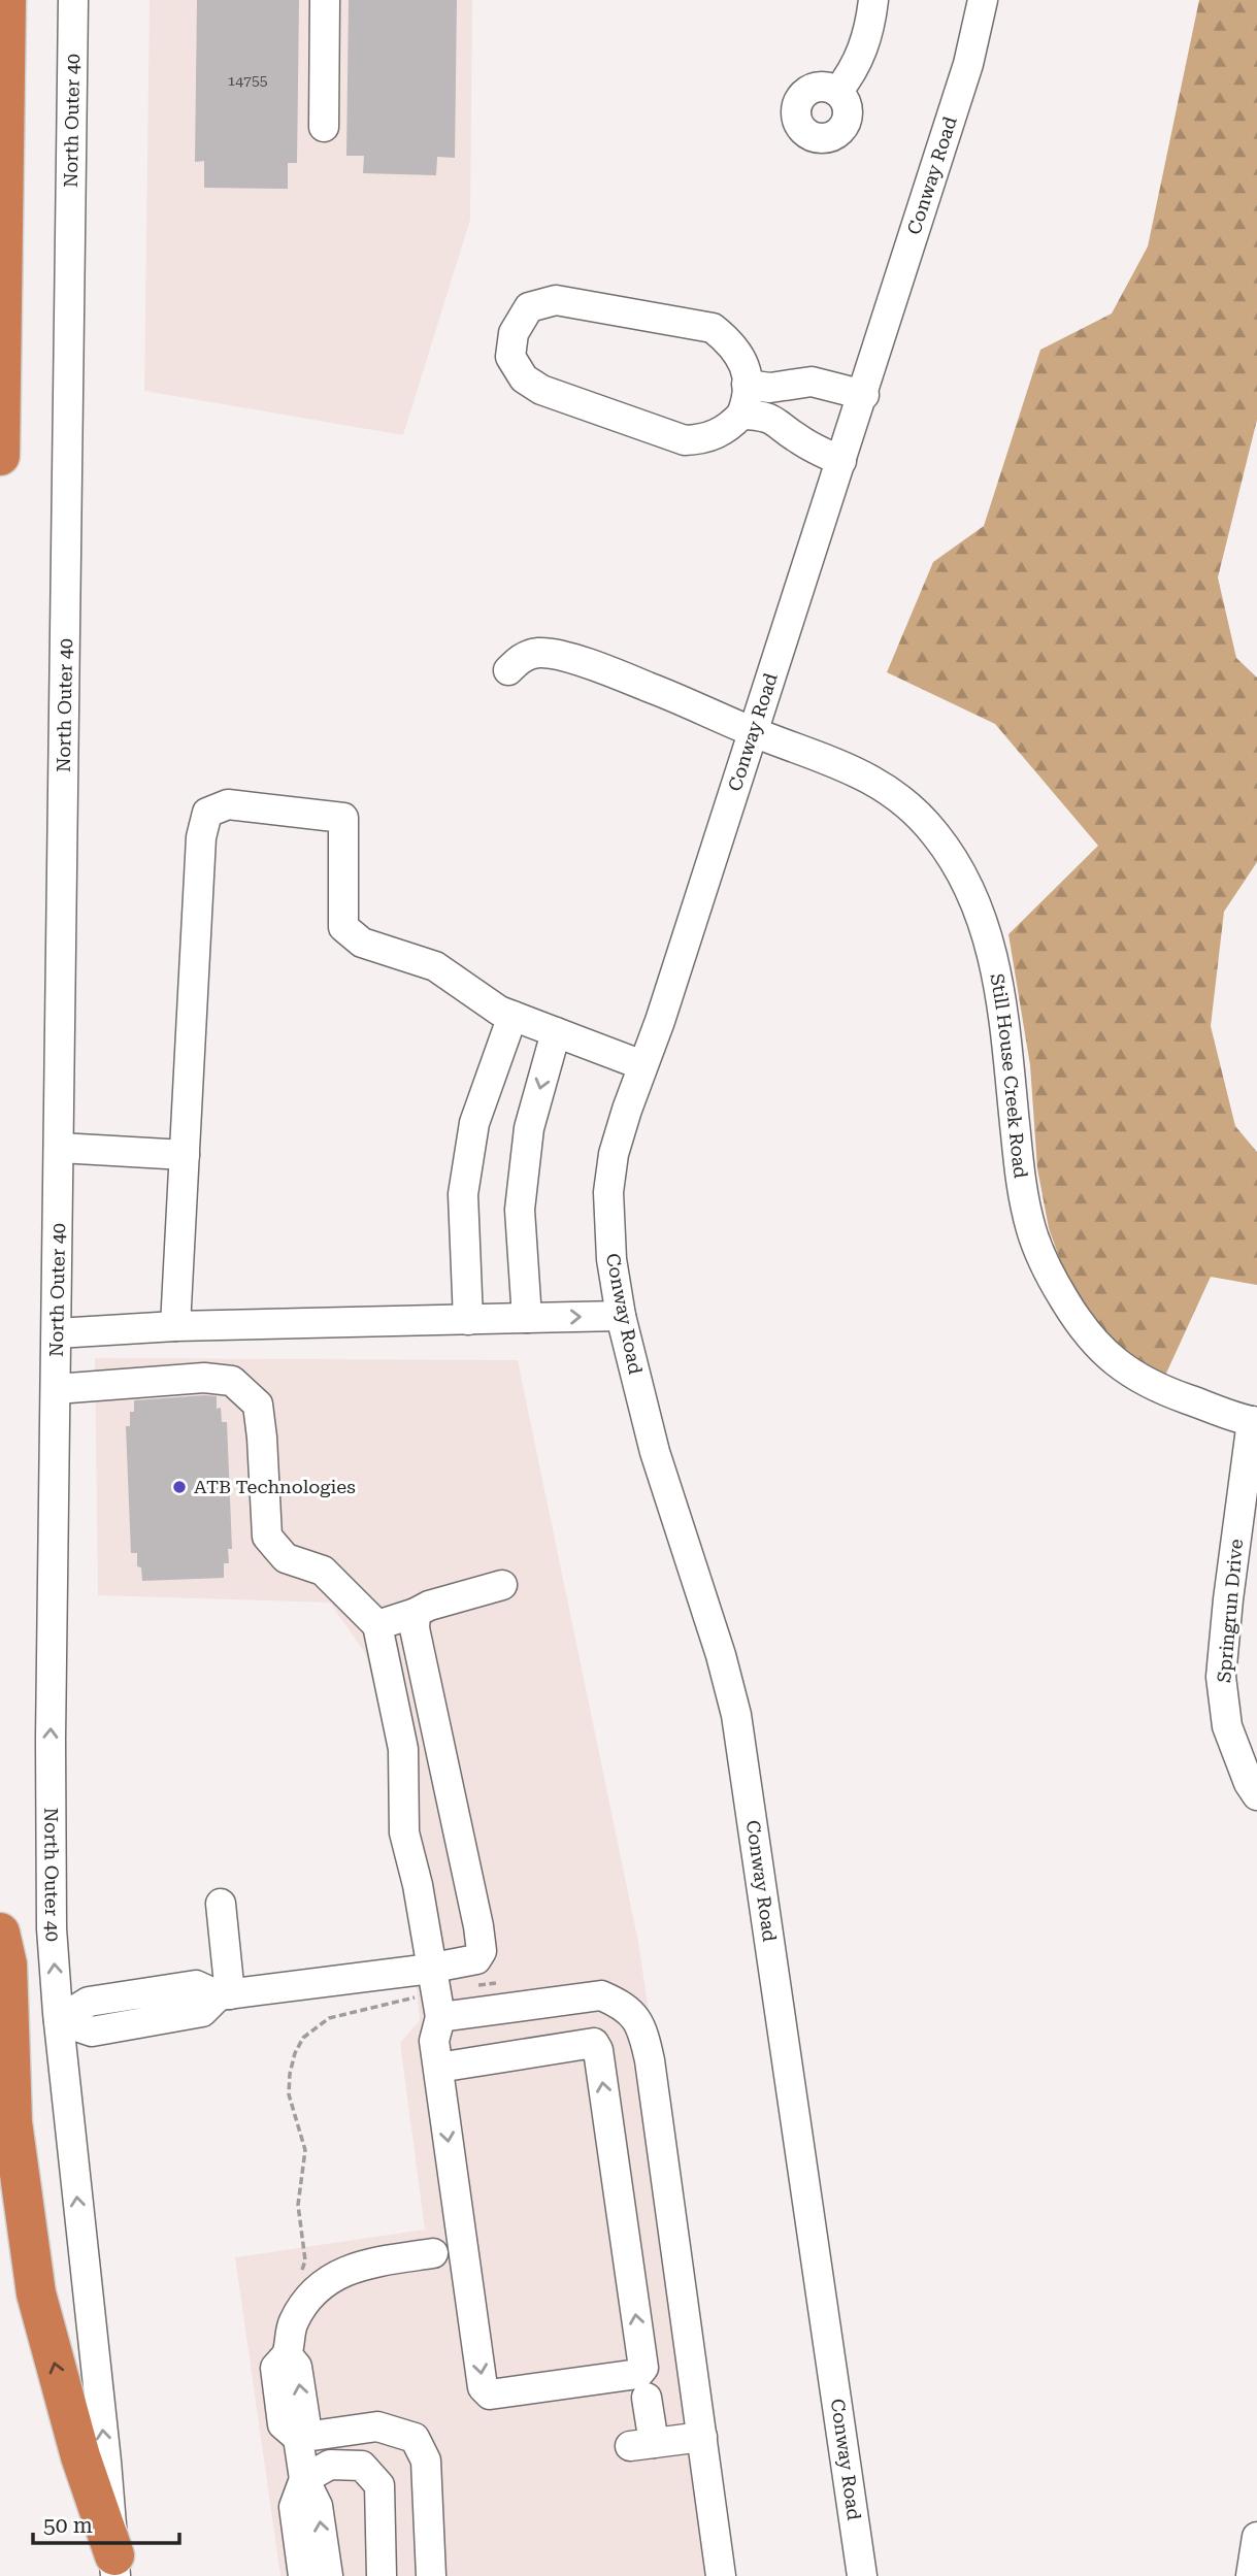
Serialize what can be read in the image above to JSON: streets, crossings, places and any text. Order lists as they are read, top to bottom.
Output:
{
  "streets": {
    "street": [
      "North Outer 40",
      "Conway Road",
      "Still House Creek Road",
      "Springrun Drive"
    ]
  },
  "crossings": [
    ["Conway Road", "Still House Creek Road"],
    ["Still House Creek Road", "Springrun Drive"]
  ],
  "one_way": ["North Outer 40"],
  "places": ["ATB Technologies"],
  "house_numbers": ["14755"],
  "scale_bar": "50 m"
}
